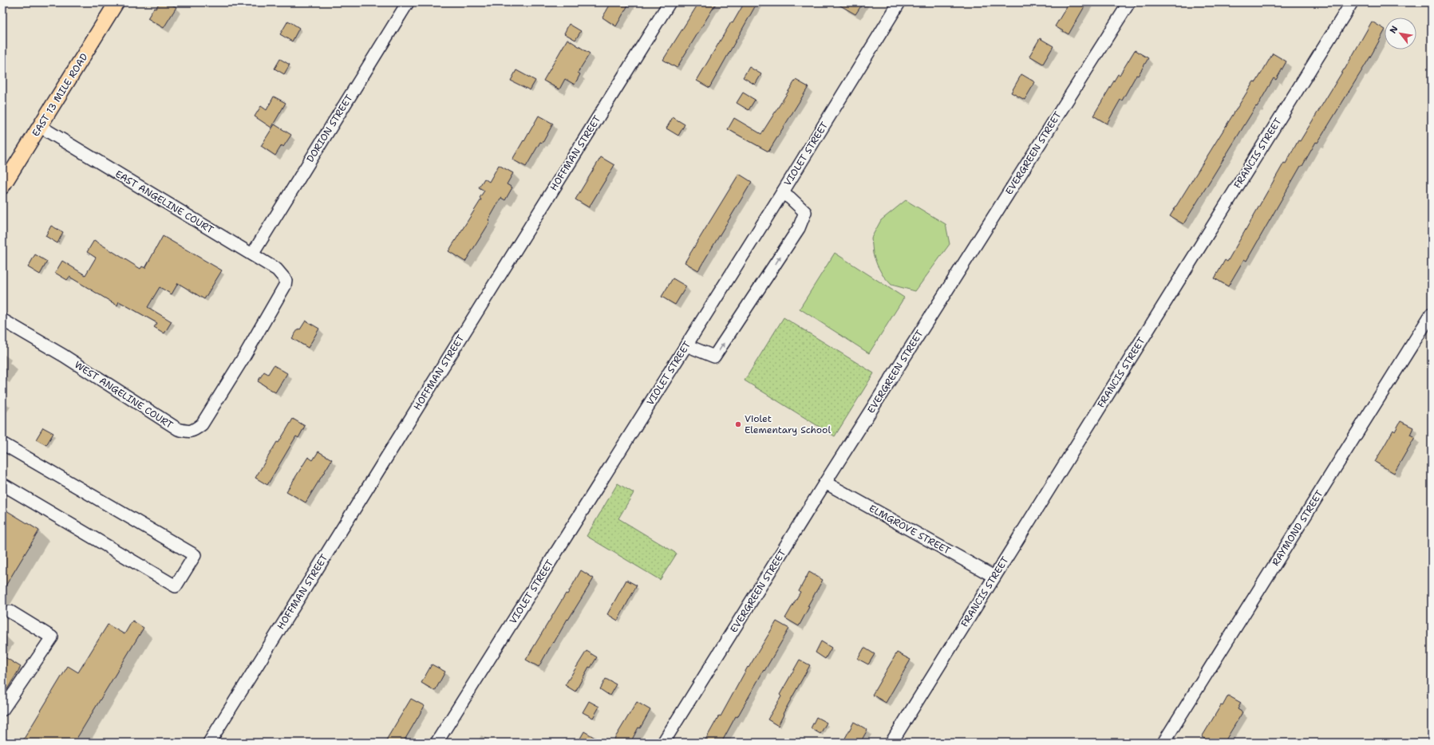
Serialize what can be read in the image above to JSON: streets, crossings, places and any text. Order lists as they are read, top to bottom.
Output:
{
  "streets": {
    "main road": ["EAST 13 MILE ROAD"],
    "street": [
      "DORION STREET",
      "HOFFMAN STREET",
      "EVERGREEN STREET",
      "FRANCIS STREET",
      "VIOLET STREET",
      "EAST ANGELINE COURT",
      "WEST ANGELINE COURT",
      "RAYMOND STREET",
      "ELMGROVE STREET"
    ]
  },
  "crossings": [
    ["EAST 13 MILE ROAD", "EAST ANGELINE COURT"],
    ["DORION STREET", "EAST ANGELINE COURT"],
    ["EVERGREEN STREET", "ELMGROVE STREET"],
    ["FRANCIS STREET", "ELMGROVE STREET"],
    ["EAST ANGELINE COURT", "WEST ANGELINE COURT"]
  ],
  "places": ["Violet Elementary School"],
  "north": "top left"
}
